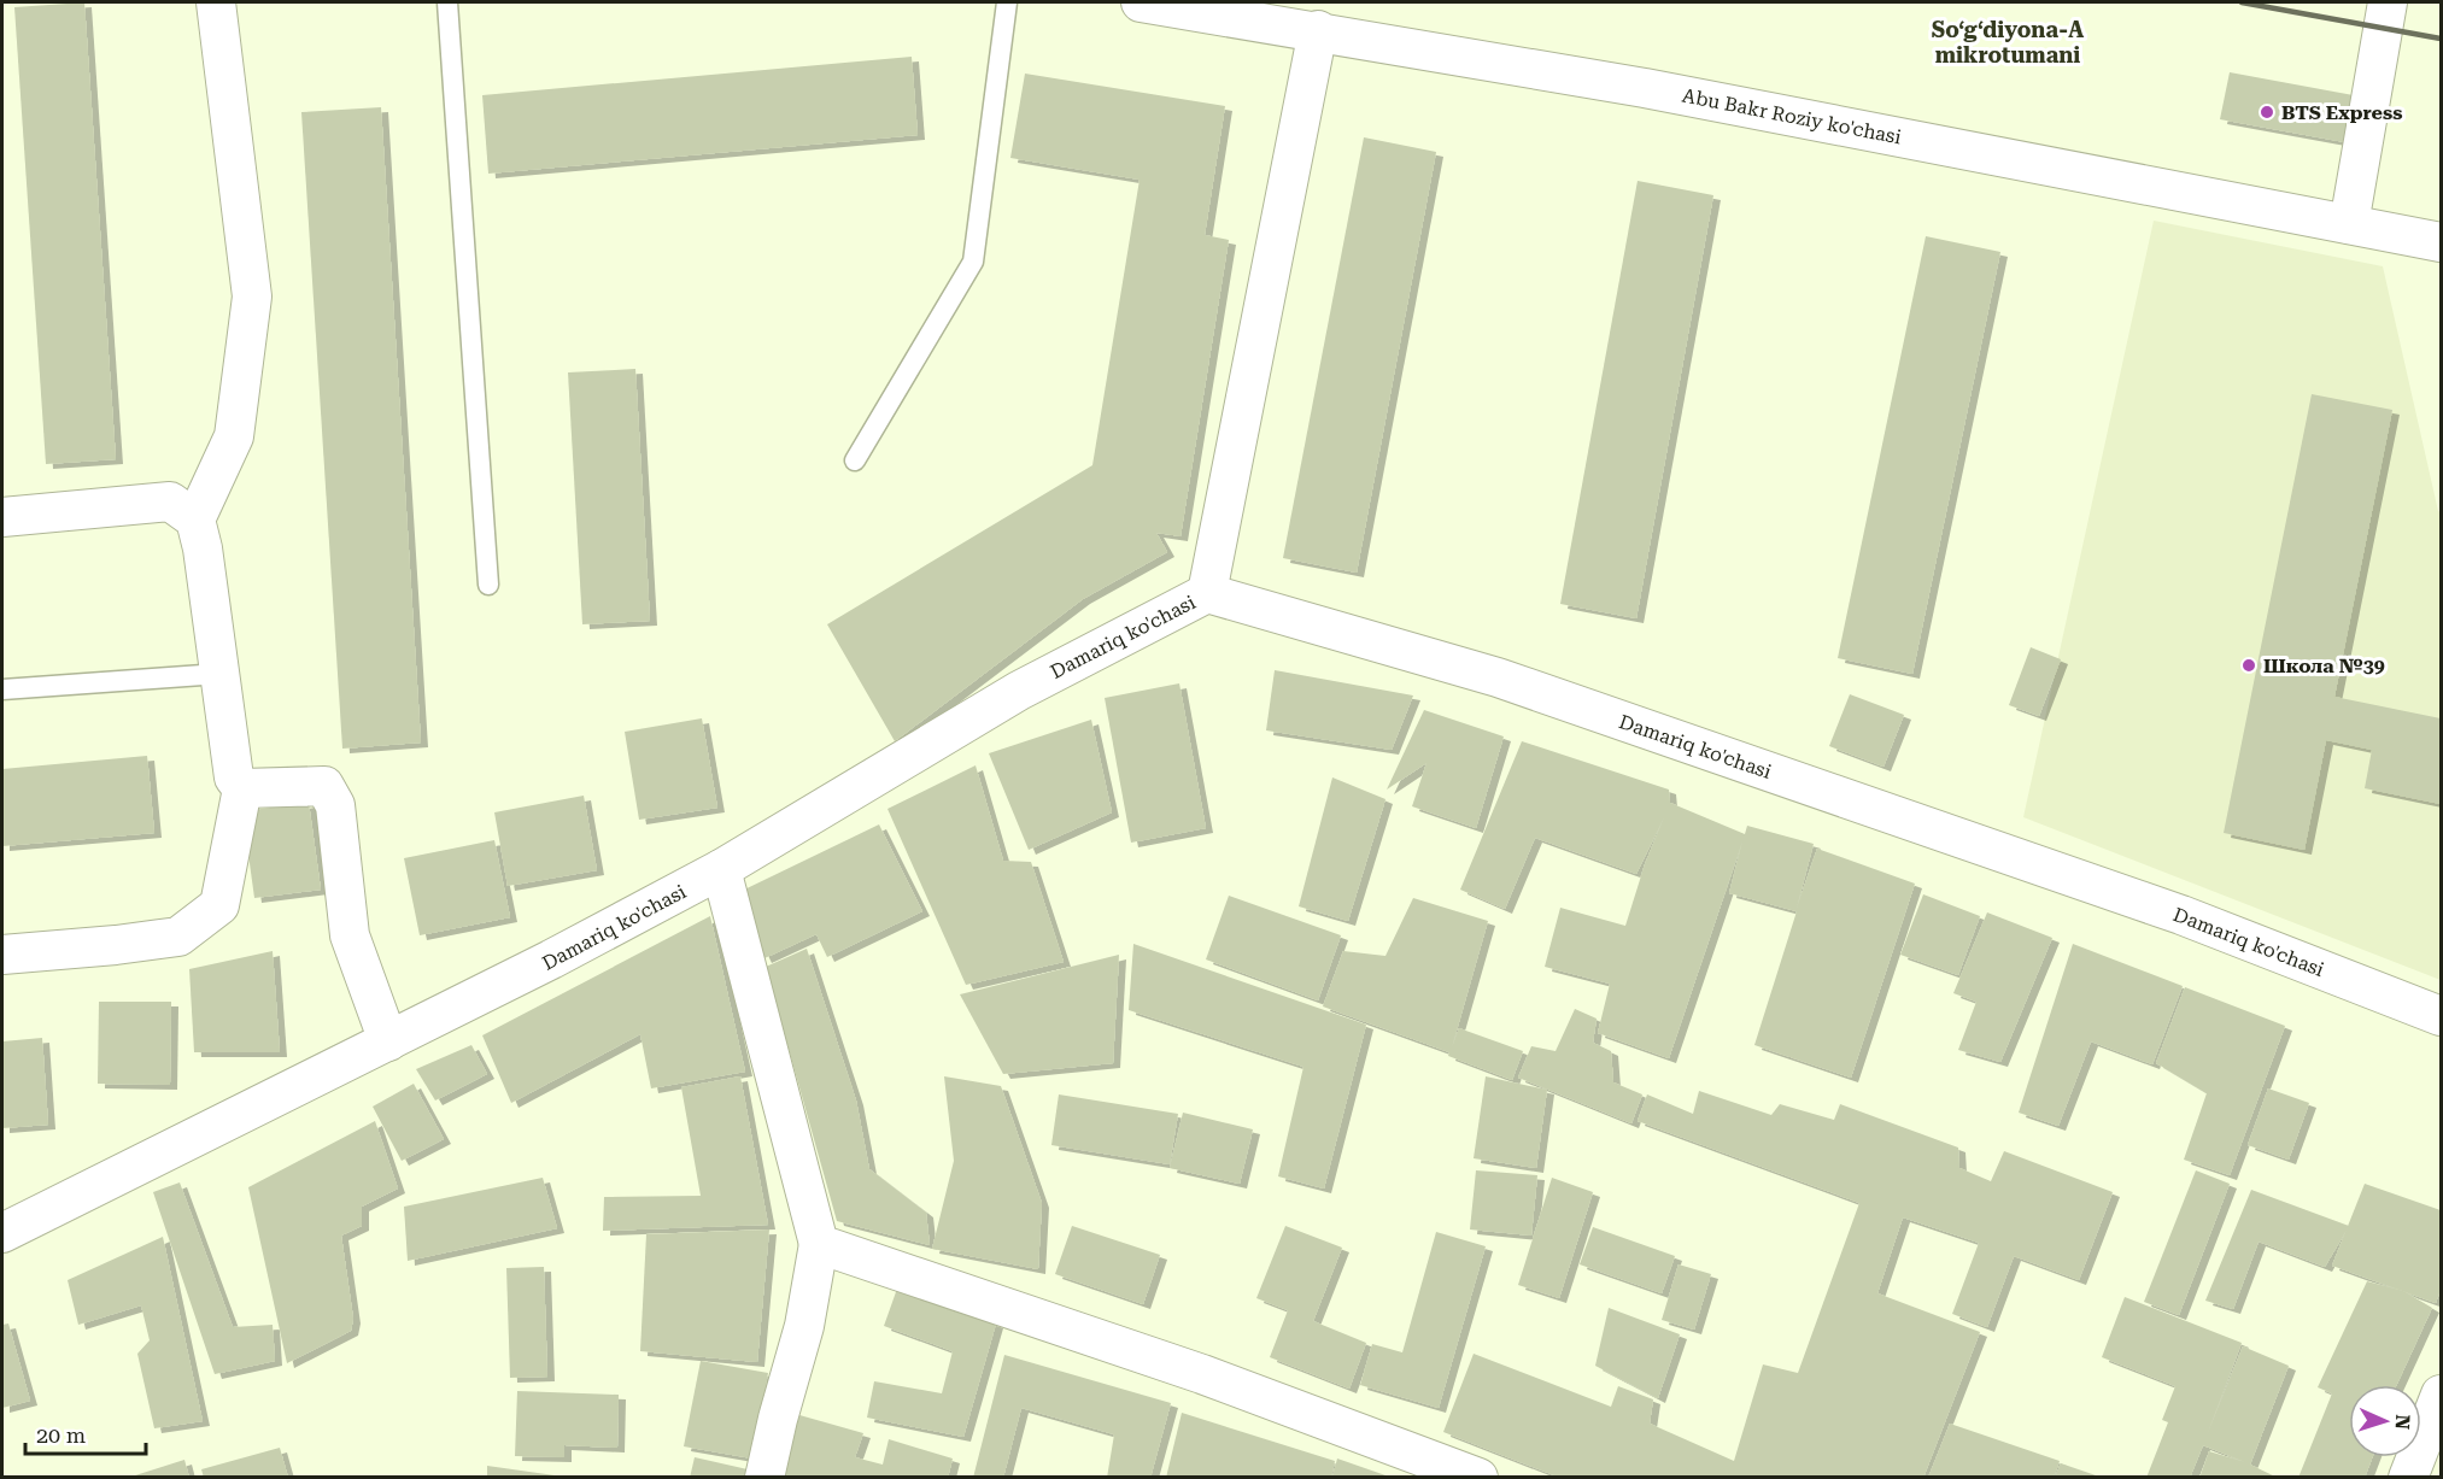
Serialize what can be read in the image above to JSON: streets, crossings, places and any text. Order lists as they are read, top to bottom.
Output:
{
  "streets": {
    "street": ["Abu Bakr Roziy ko'chasi", "Damariq ko'chasi"]
  },
  "districts": ["So‘g‘diyona-А mikrotumani"],
  "places": ["BTS Express", "Школа №39"],
  "scale_bar": "20 m",
  "north": "right"
}
